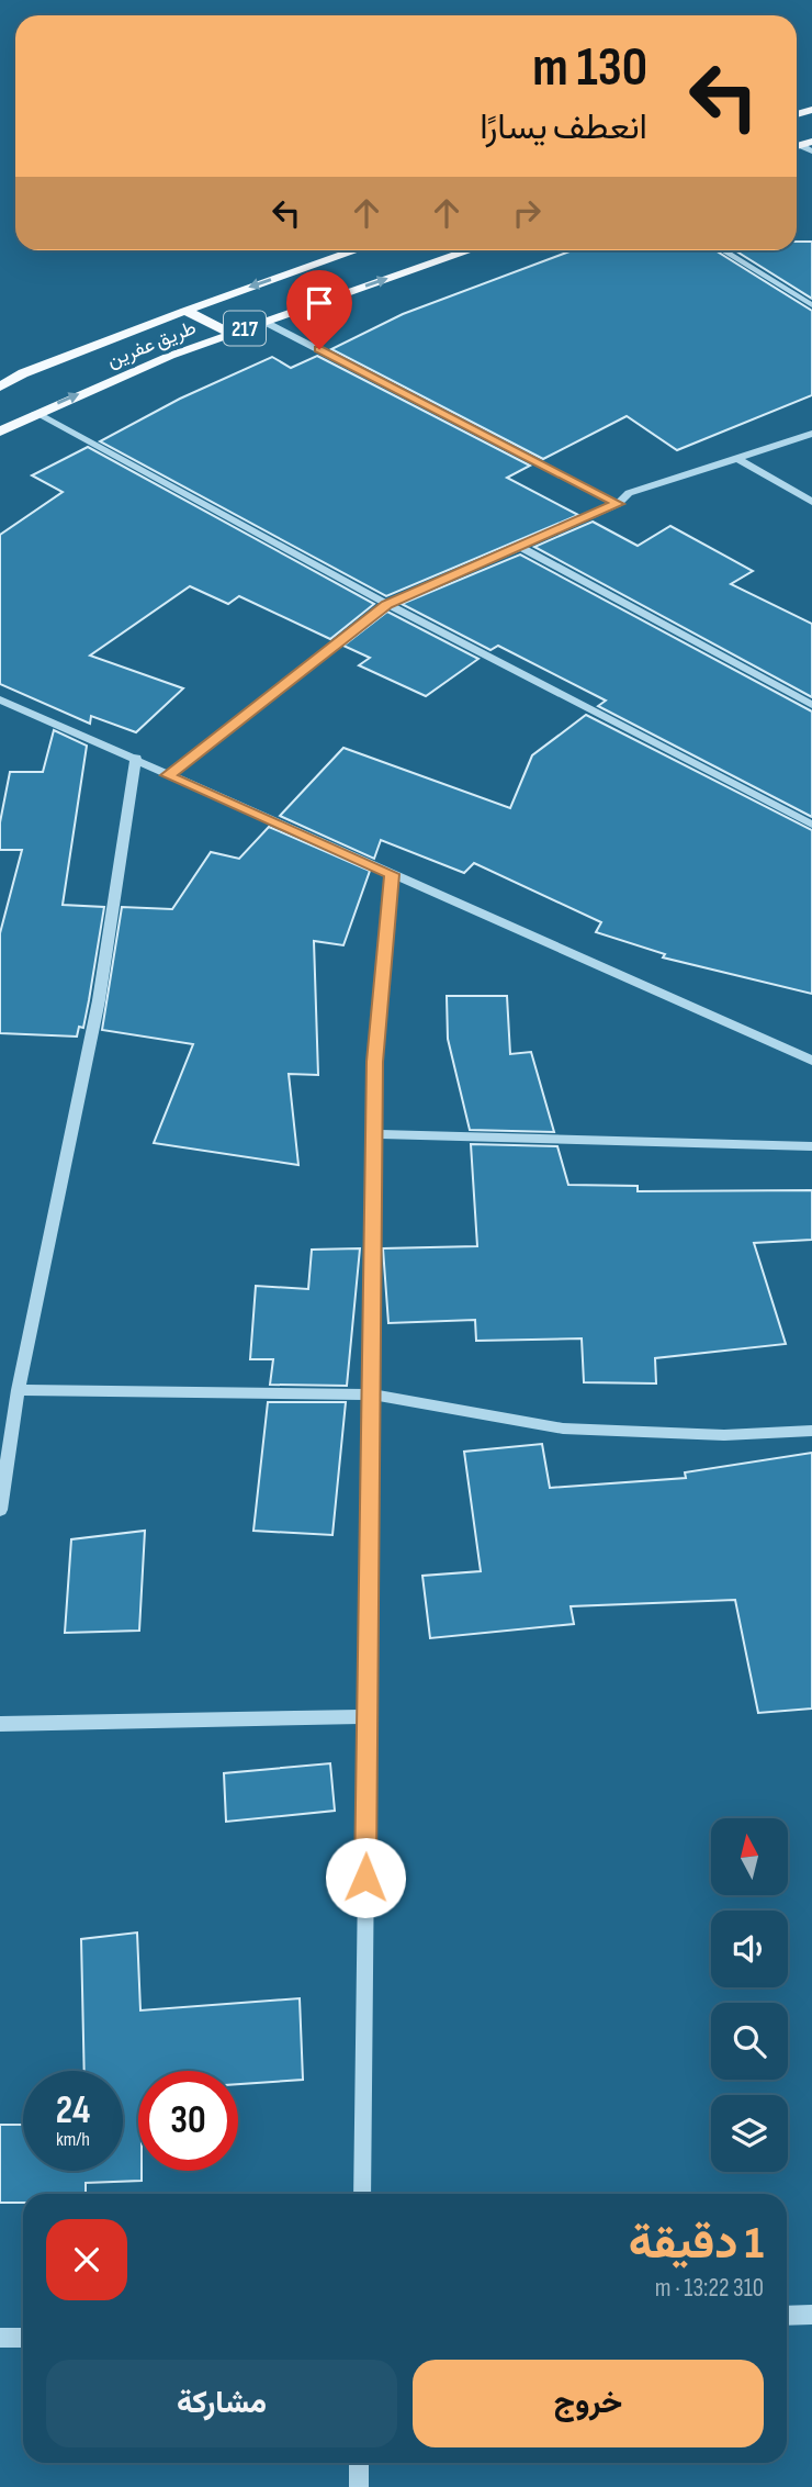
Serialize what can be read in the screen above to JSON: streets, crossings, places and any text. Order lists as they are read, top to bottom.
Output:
{
  "streets": {
    "main road": ["217", "طريق عفرين"]
  },
  "north": "top",
  "page": {
    "turn": ["130 m", "انعطف يسارًا"],
    "speed": "24 km/h",
    "limit": "30",
    "heading": ["1 دقيقة", "310 m · 13:22"],
    "buttons": ["خروج", "مشاركة"]
  }
}
